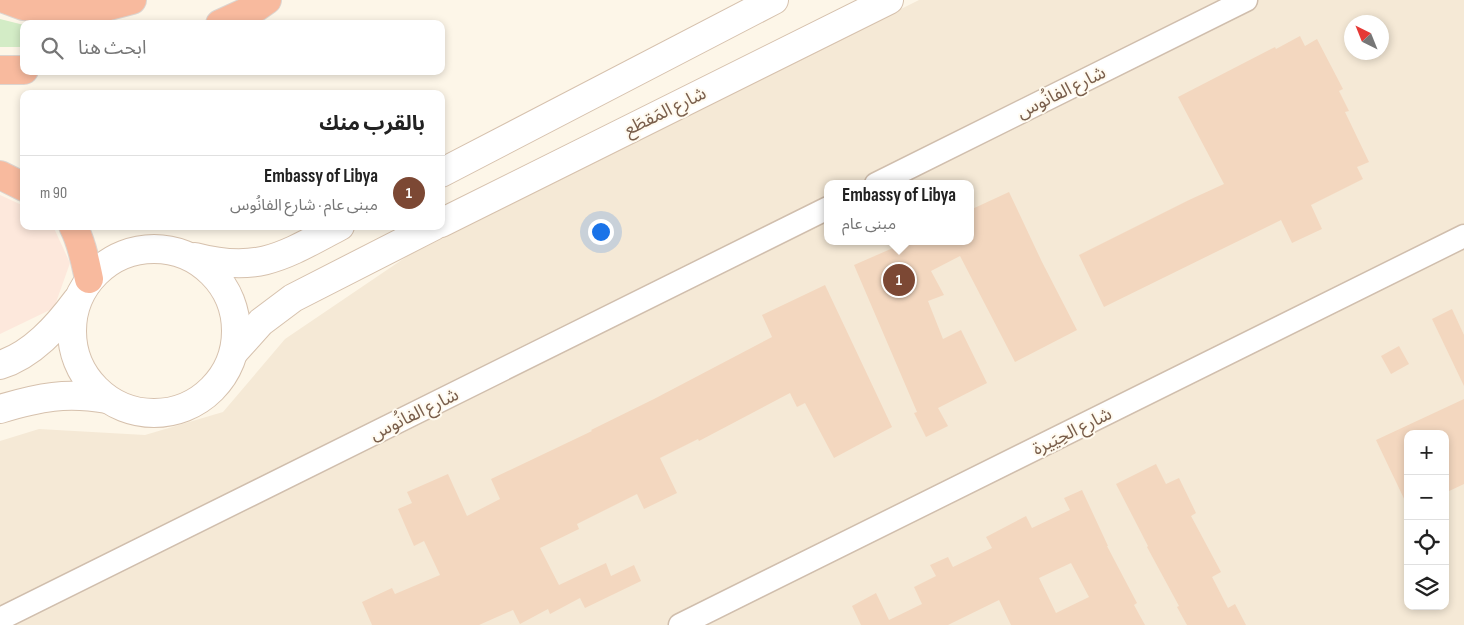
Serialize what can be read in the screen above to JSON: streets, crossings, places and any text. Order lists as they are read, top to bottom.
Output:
{
  "streets": {
    "street": ["شارع الفانُوس", "شارع المَقطَع", "شارع الحِيَيرة"]
  },
  "north": "top left",
  "page": {
    "search": "ابحث هنا",
    "heading": "بالقرب منك",
    "list": [
      {
        "mark": "1",
        "name": "Embassy of Libya",
        "note": "مبنى عام · شارع الفانُوس",
        "value": "90 m"
      }
    ],
    "popup": ["Embassy of Libya", "مبنى عام"],
    "pins": "1",
    "map_buttons": ["+", "−"]
  }
}
